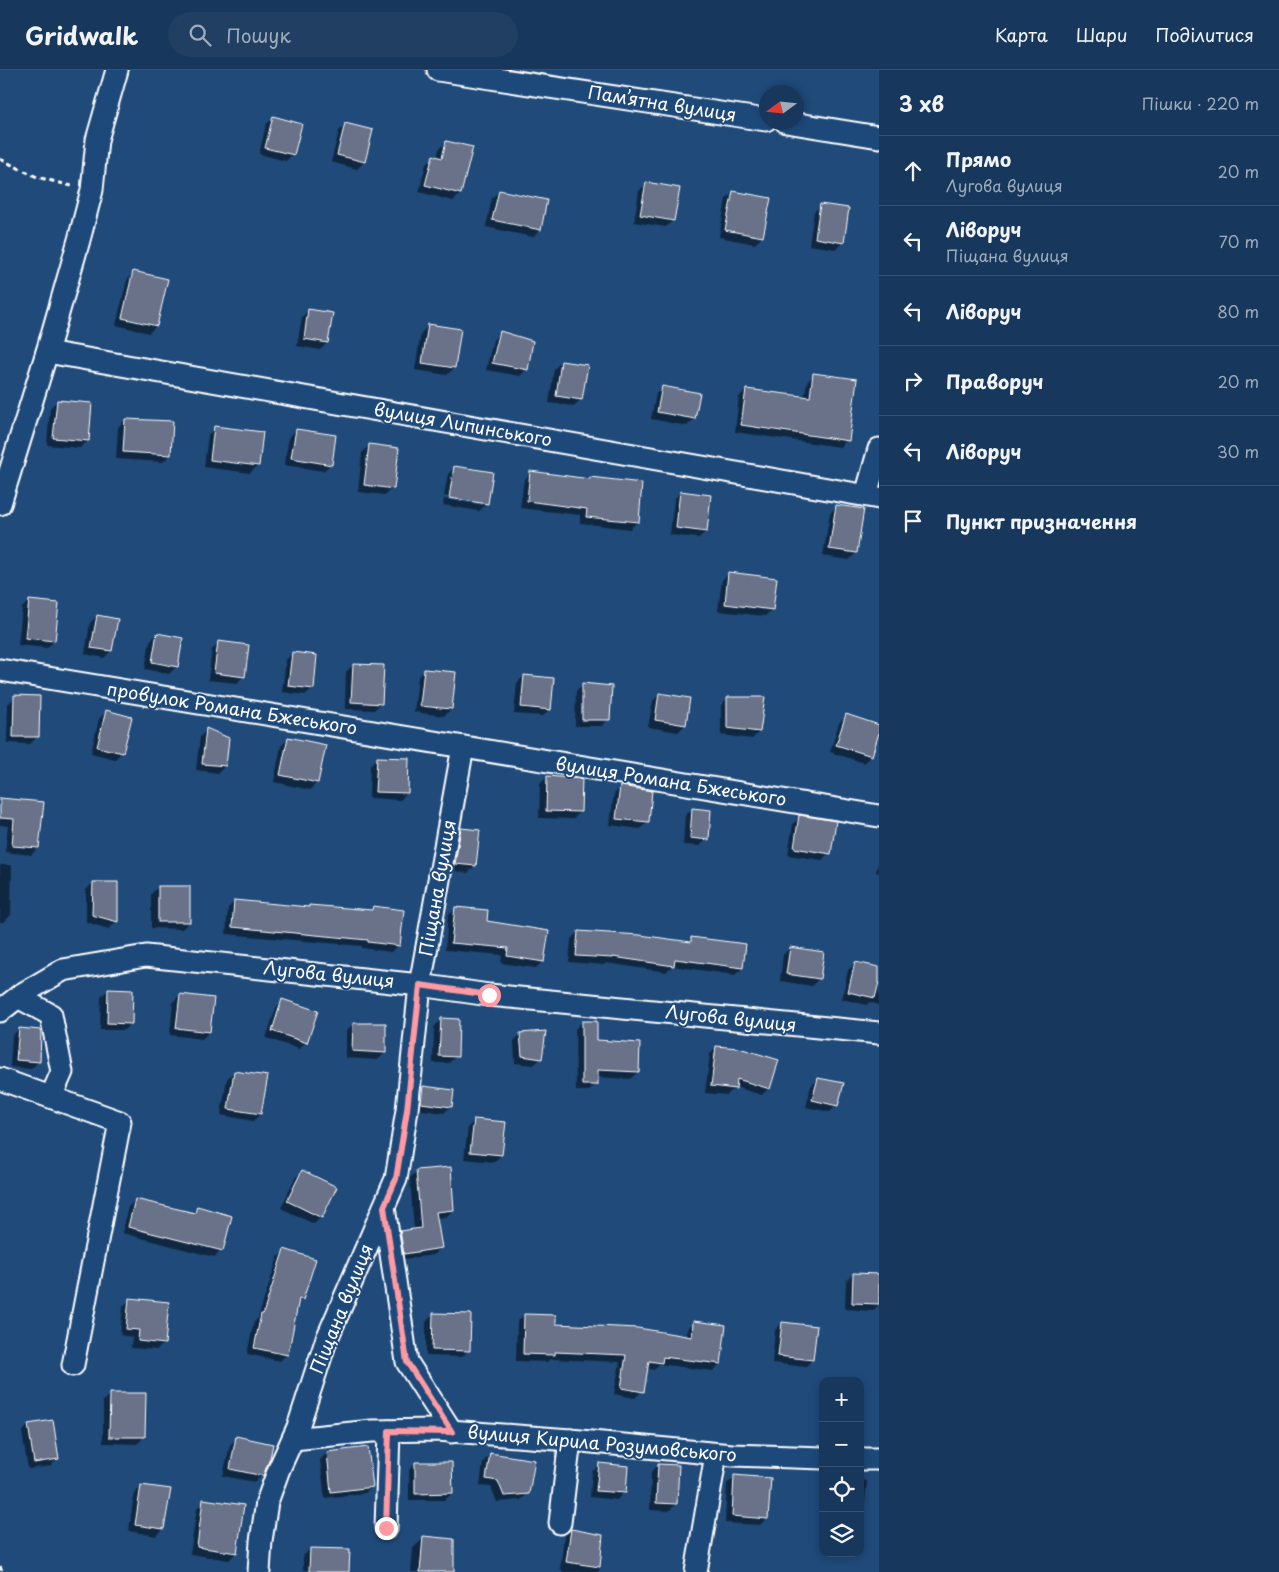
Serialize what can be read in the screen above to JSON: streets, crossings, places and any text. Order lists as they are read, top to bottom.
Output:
{
  "streets": {
    "street": [
      "Памʼятна вулиця",
      "вулиця Липинського",
      "провулок Романа Бжеського",
      "вулиця Романа Бжеського",
      "Піщана вулиця",
      "Лугова вулиця",
      "вулиця Кирила Розумовського"
    ]
  },
  "crossings": [
    ["провулок Романа Бжеського", "вулиця Романа Бжеського"],
    ["провулок Романа Бжеського", "Піщана вулиця"],
    ["вулиця Романа Бжеського", "Піщана вулиця"],
    ["Піщана вулиця", "Лугова вулиця"],
    ["Піщана вулиця", "вулиця Кирила Розумовського"]
  ],
  "north": "left",
  "page": {
    "header": "Gridwalk",
    "search": "Пошук",
    "nav": ["Карта", "Шари", "Поділитися"],
    "heading": ["3 хв", "Пішки · 220 m"],
    "list": [
      ["Прямо", "Лугова вулиця", "20 m"],
      ["Ліворуч", "Піщана вулиця", "70 m"],
      ["Ліворуч", "80 m"],
      ["Праворуч", "20 m"],
      ["Ліворуч", "30 m"],
      "Пункт призначення"
    ],
    "map_buttons": ["+", "−"]
  }
}
